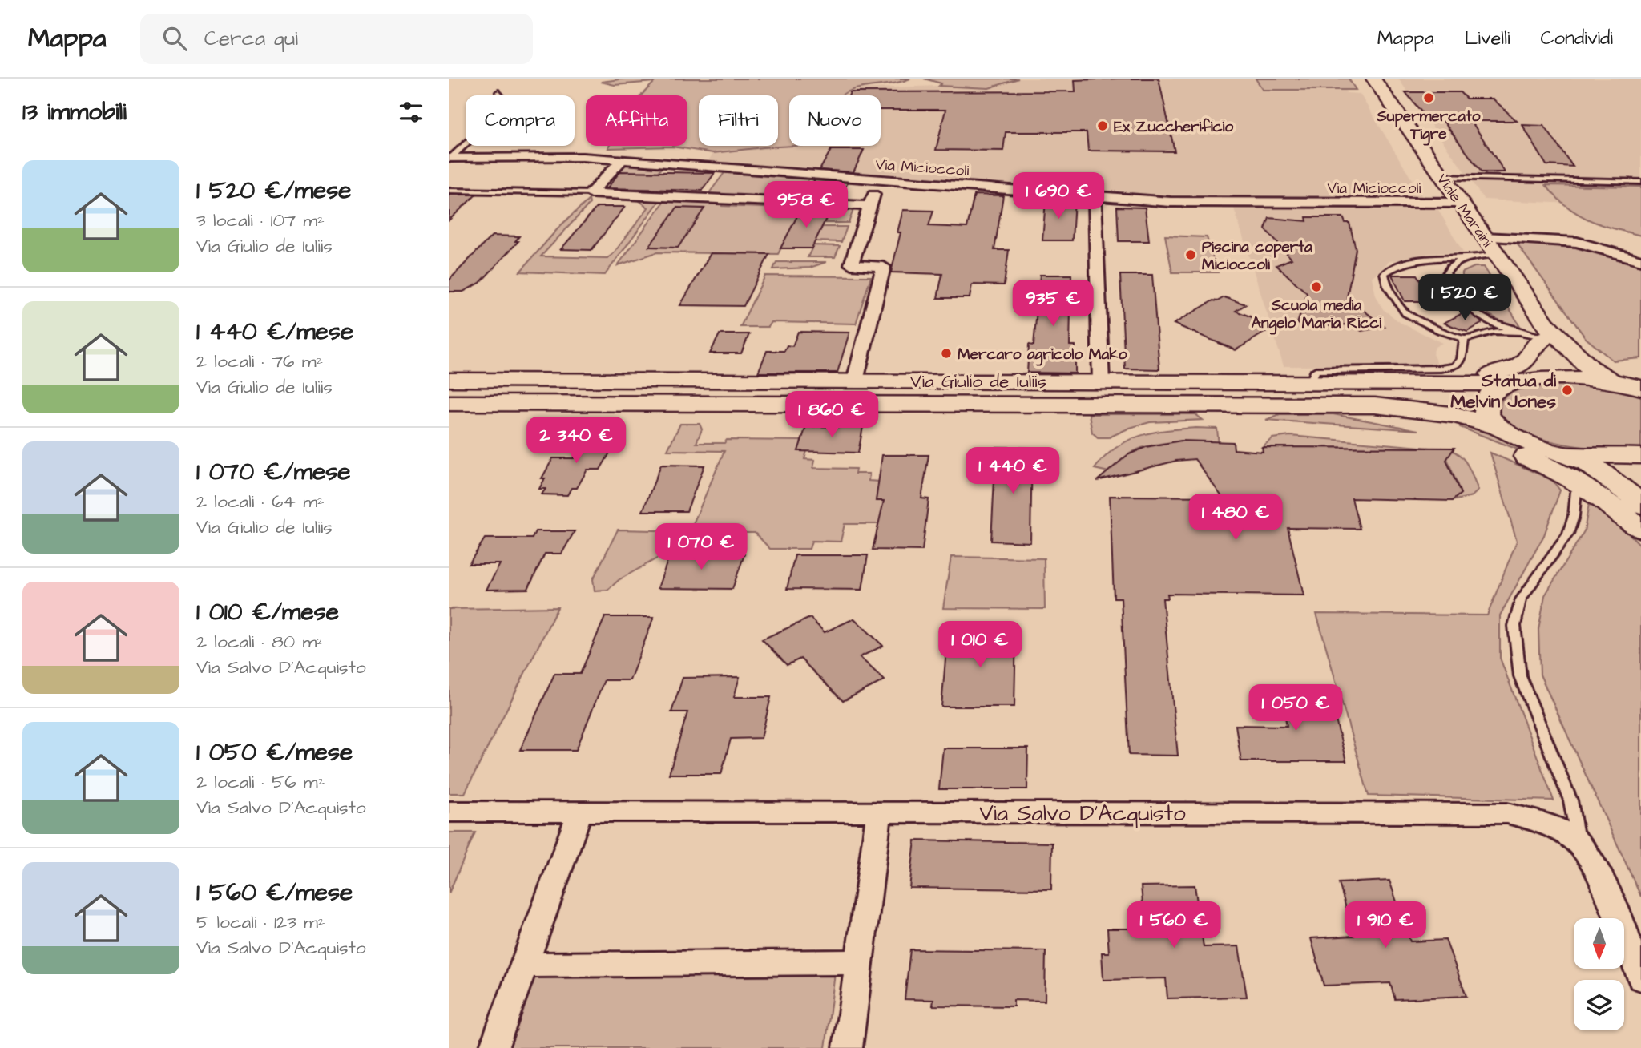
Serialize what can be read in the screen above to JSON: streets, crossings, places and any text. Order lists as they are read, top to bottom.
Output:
{
  "streets": {
    "main road": ["Viale Maraini", "Via Giulio de Iuliis"],
    "street": ["Via Micioccoli", "Via Salvo D'Acquisto"]
  },
  "crossings": [
    ["Via Micioccoli", "Viale Maraini"],
    ["Viale Maraini", "Via Giulio de Iuliis"]
  ],
  "places": [
    "Supermercato Tigre",
    "Ex Zuccherificio",
    "Piscina coperta Micioccoli",
    "Scuola media Angelo Maria Ricci",
    "Mercaro agricolo Mako",
    "Statua di Melvin Jones"
  ],
  "north": "bottom",
  "page": {
    "header": "Mappa",
    "search": "Cerca qui",
    "nav": ["Mappa", "Livelli", "Condividi"],
    "heading": "13 immobili",
    "chip": [
      "Compra",
      "Affitta",
      "Filtri",
      "Nuovo"
    ],
    "list": [
      {
        "name": "1 520 €/mese",
        "note": "3 locali · 107 m² · Via Giulio de Iuliis"
      },
      {
        "name": "1 440 €/mese",
        "note": "2 locali · 76 m² · Via Giulio de Iuliis"
      },
      {
        "name": "1 070 €/mese",
        "note": "2 locali · 64 m² · Via Giulio de Iuliis"
      },
      {
        "name": "1 010 €/mese",
        "note": "2 locali · 80 m² · Via Salvo D'Acquisto"
      },
      {
        "name": "1 050 €/mese",
        "note": "2 locali · 56 m² · Via Salvo D'Acquisto"
      },
      {
        "name": "1 560 €/mese",
        "note": "5 locali · 123 m² · Via Salvo D'Acquisto"
      }
    ],
    "price": [
      "1 690 €",
      "958 €",
      "1 520 €",
      "935 €",
      "1 860 €",
      "2 340 €",
      "1 440 €",
      "1 480 €",
      "1 070 €",
      "1 010 €",
      "1 050 €",
      "1 560 €",
      "1 910 €"
    ]
  }
}
